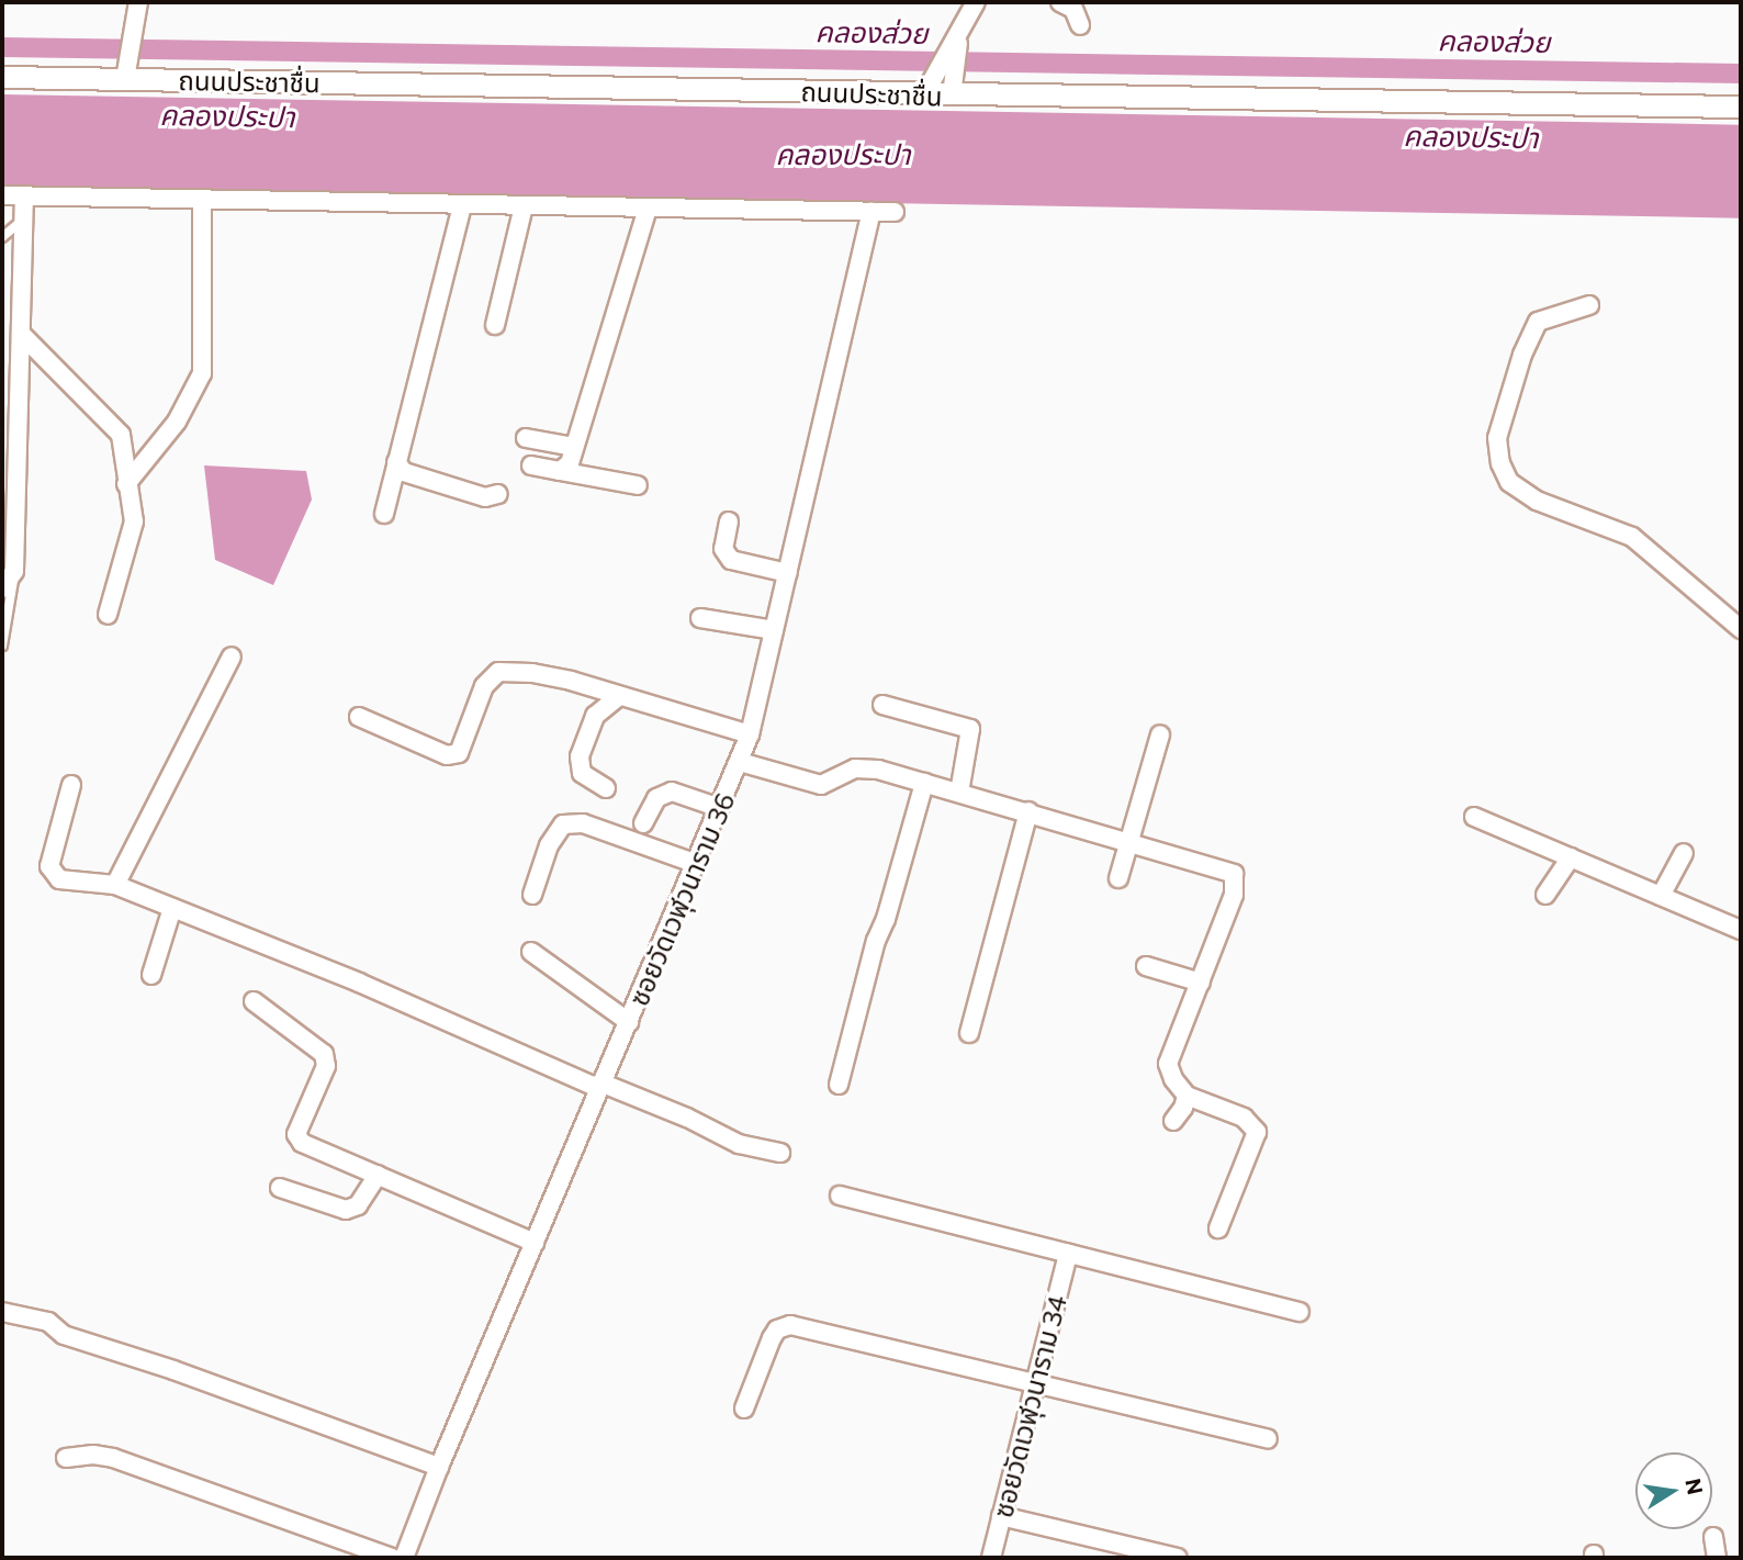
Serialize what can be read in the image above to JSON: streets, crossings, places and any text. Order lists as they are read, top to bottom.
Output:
{
  "streets": {
    "street": ["ถนนประชาชื่น", "ซอยวัดเวฬุวนาราม 36", "ซอยวัดเวฬุวนาราม 34"]
  },
  "water": ["คลองส่วย", "คลองประปา"],
  "north": "right"
}
